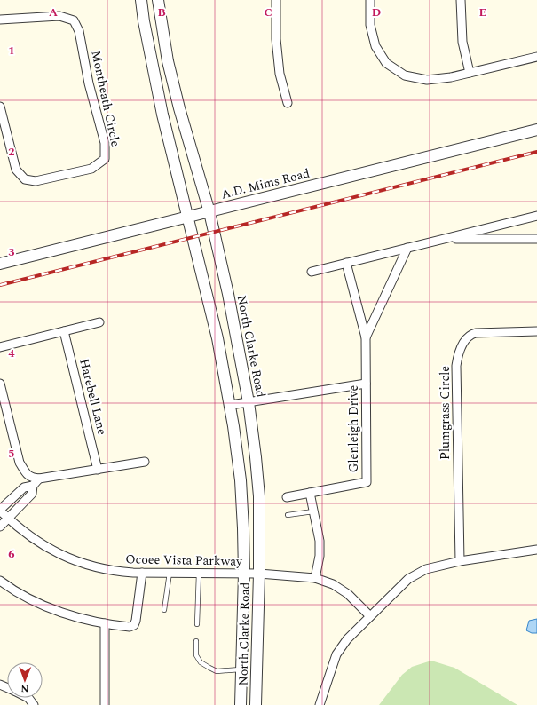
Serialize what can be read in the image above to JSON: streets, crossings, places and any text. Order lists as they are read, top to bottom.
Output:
{
  "streets": {
    "street": [
      "Montheath Circle",
      "A.D. Mims Road",
      "North Clarke Road",
      "Harebell Lane",
      "Plumgrass Circle",
      "Glenleigh Drive",
      "Ocoee Vista Parkway"
    ]
  },
  "crossings": [
    ["A.D. Mims Road", "North Clarke Road"],
    ["North Clarke Road", "Ocoee Vista Parkway"]
  ],
  "north": "bottom",
  "grid": {
    "columns": [
      "A",
      "B",
      "C",
      "D",
      "E"
    ],
    "rows": [
      "1",
      "2",
      "3",
      "4",
      "5",
      "6"
    ]
  }
}
